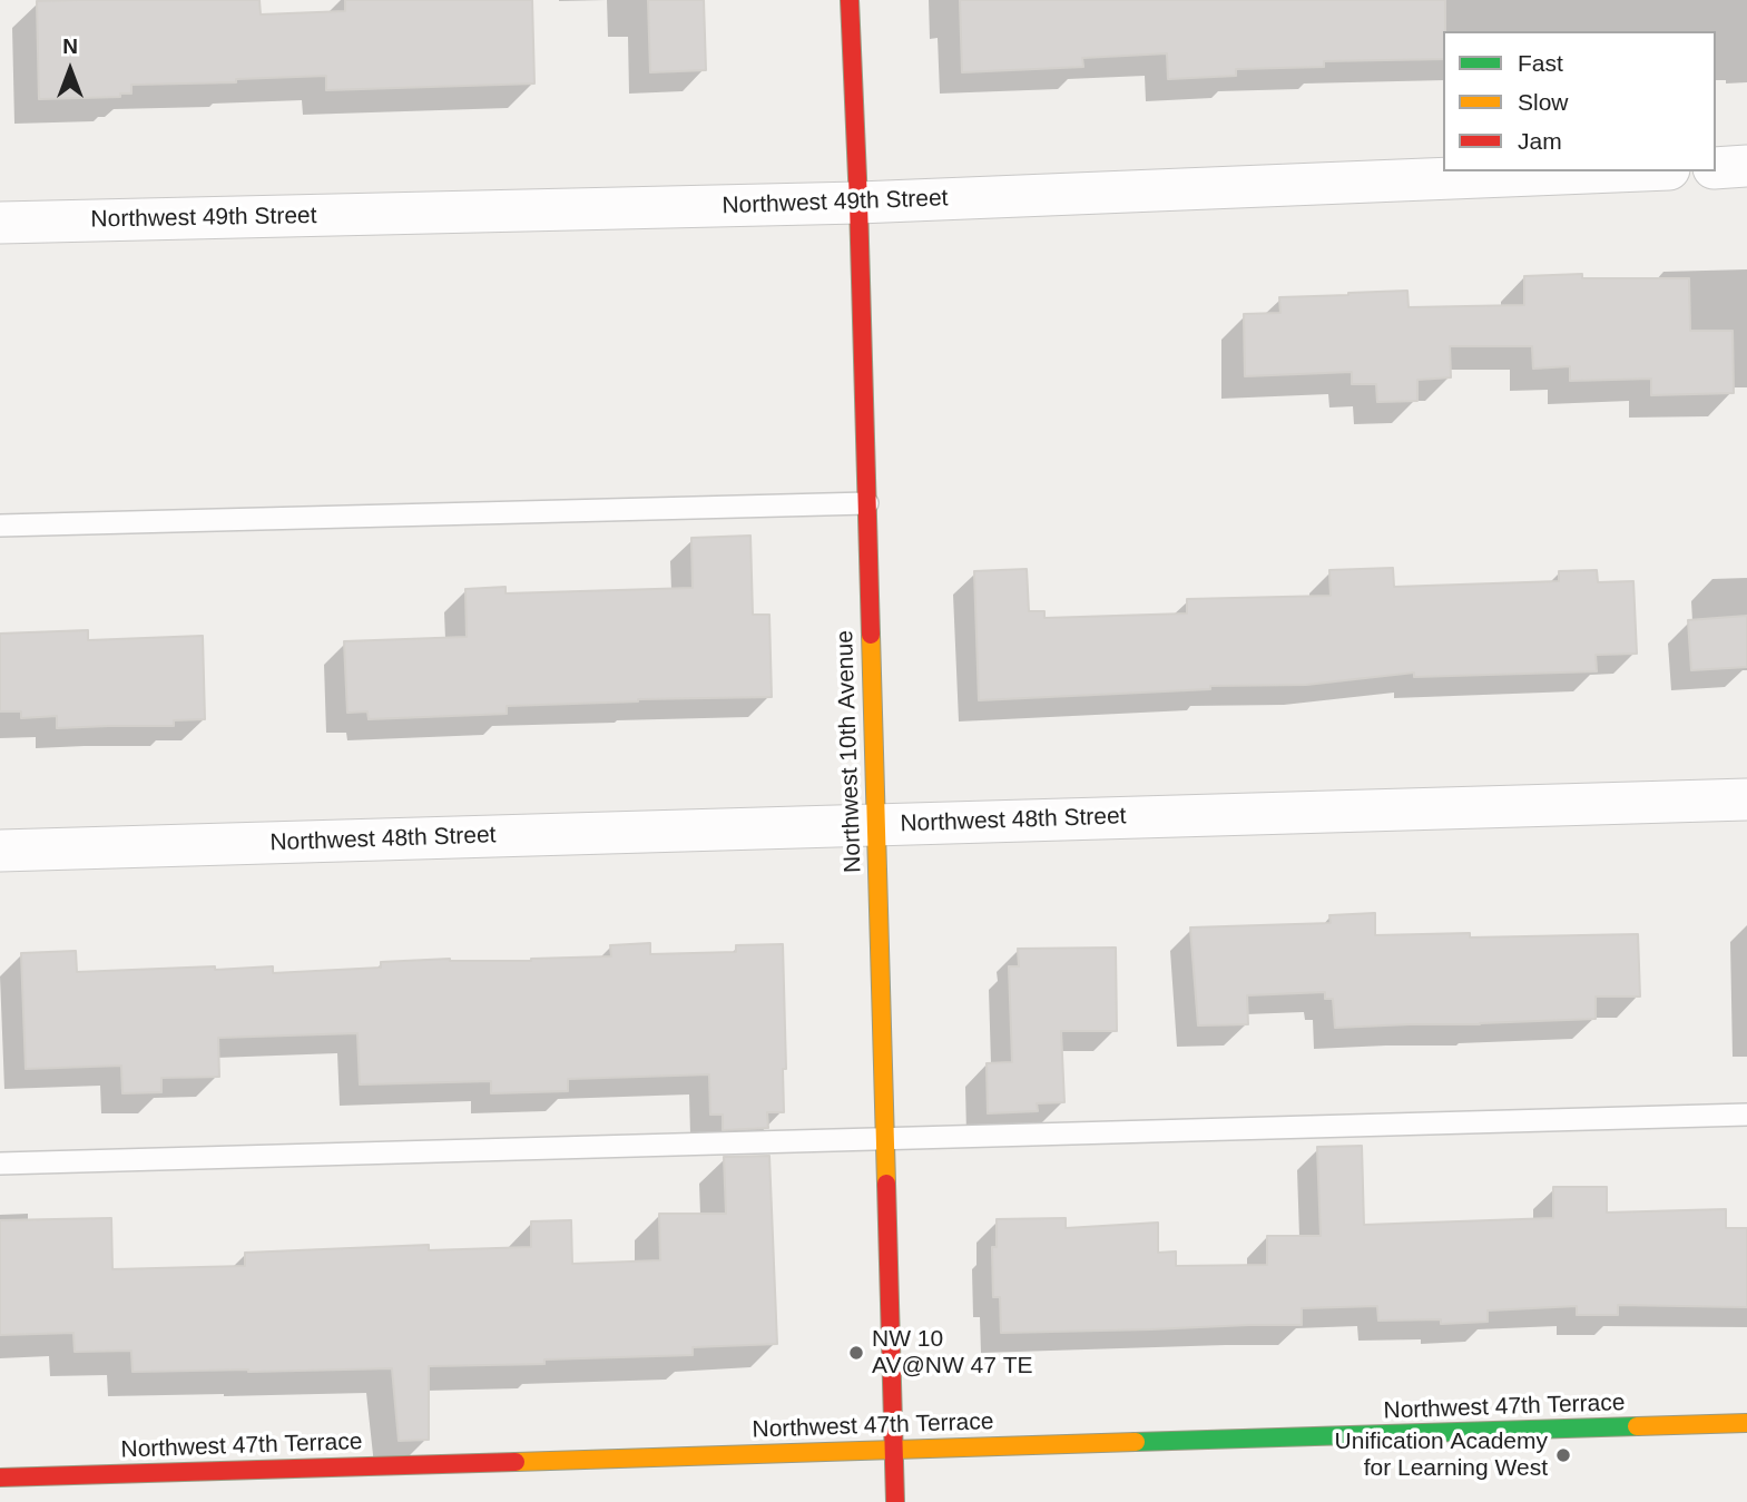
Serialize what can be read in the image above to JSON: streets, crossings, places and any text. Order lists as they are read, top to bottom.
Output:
{
  "streets": {
    "street": [
      "Northwest 49th Street",
      "Northwest 10th Avenue",
      "Northwest 48th Street",
      "Northwest 47th Terrace"
    ]
  },
  "crossings": [
    ["Northwest 49th Street", "Northwest 10th Avenue"],
    ["Northwest 10th Avenue", "Northwest 48th Street"],
    ["Northwest 10th Avenue", "Northwest 47th Terrace"]
  ],
  "places": ["NW 10 AV@NW 47 TE", "Unification Academy for Learning West"],
  "legend": ["Fast", "Slow", "Jam"],
  "north": "top"
}
